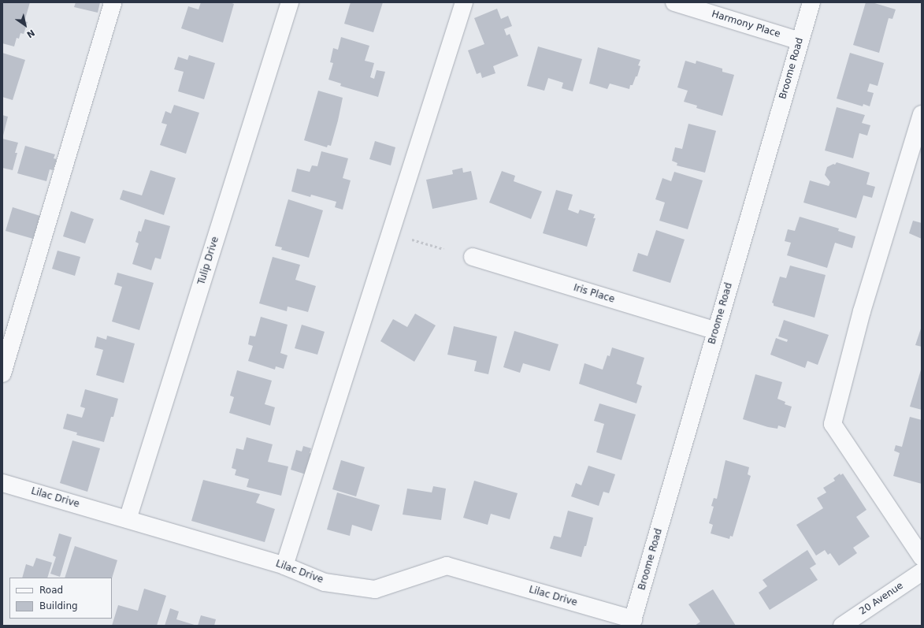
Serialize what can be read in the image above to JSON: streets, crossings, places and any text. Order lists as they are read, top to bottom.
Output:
{
  "streets": {
    "street": [
      "Harmony Place",
      "Broome Road",
      "Tulip Drive",
      "Iris Place",
      "Lilac Drive",
      "20 Avenue"
    ]
  },
  "crossings": [
    ["Harmony Place", "Broome Road"],
    ["Broome Road", "Iris Place"],
    ["Broome Road", "Lilac Drive"],
    ["Tulip Drive", "Lilac Drive"]
  ],
  "legend": ["Road", "Building"],
  "north": "bottom right"
}
